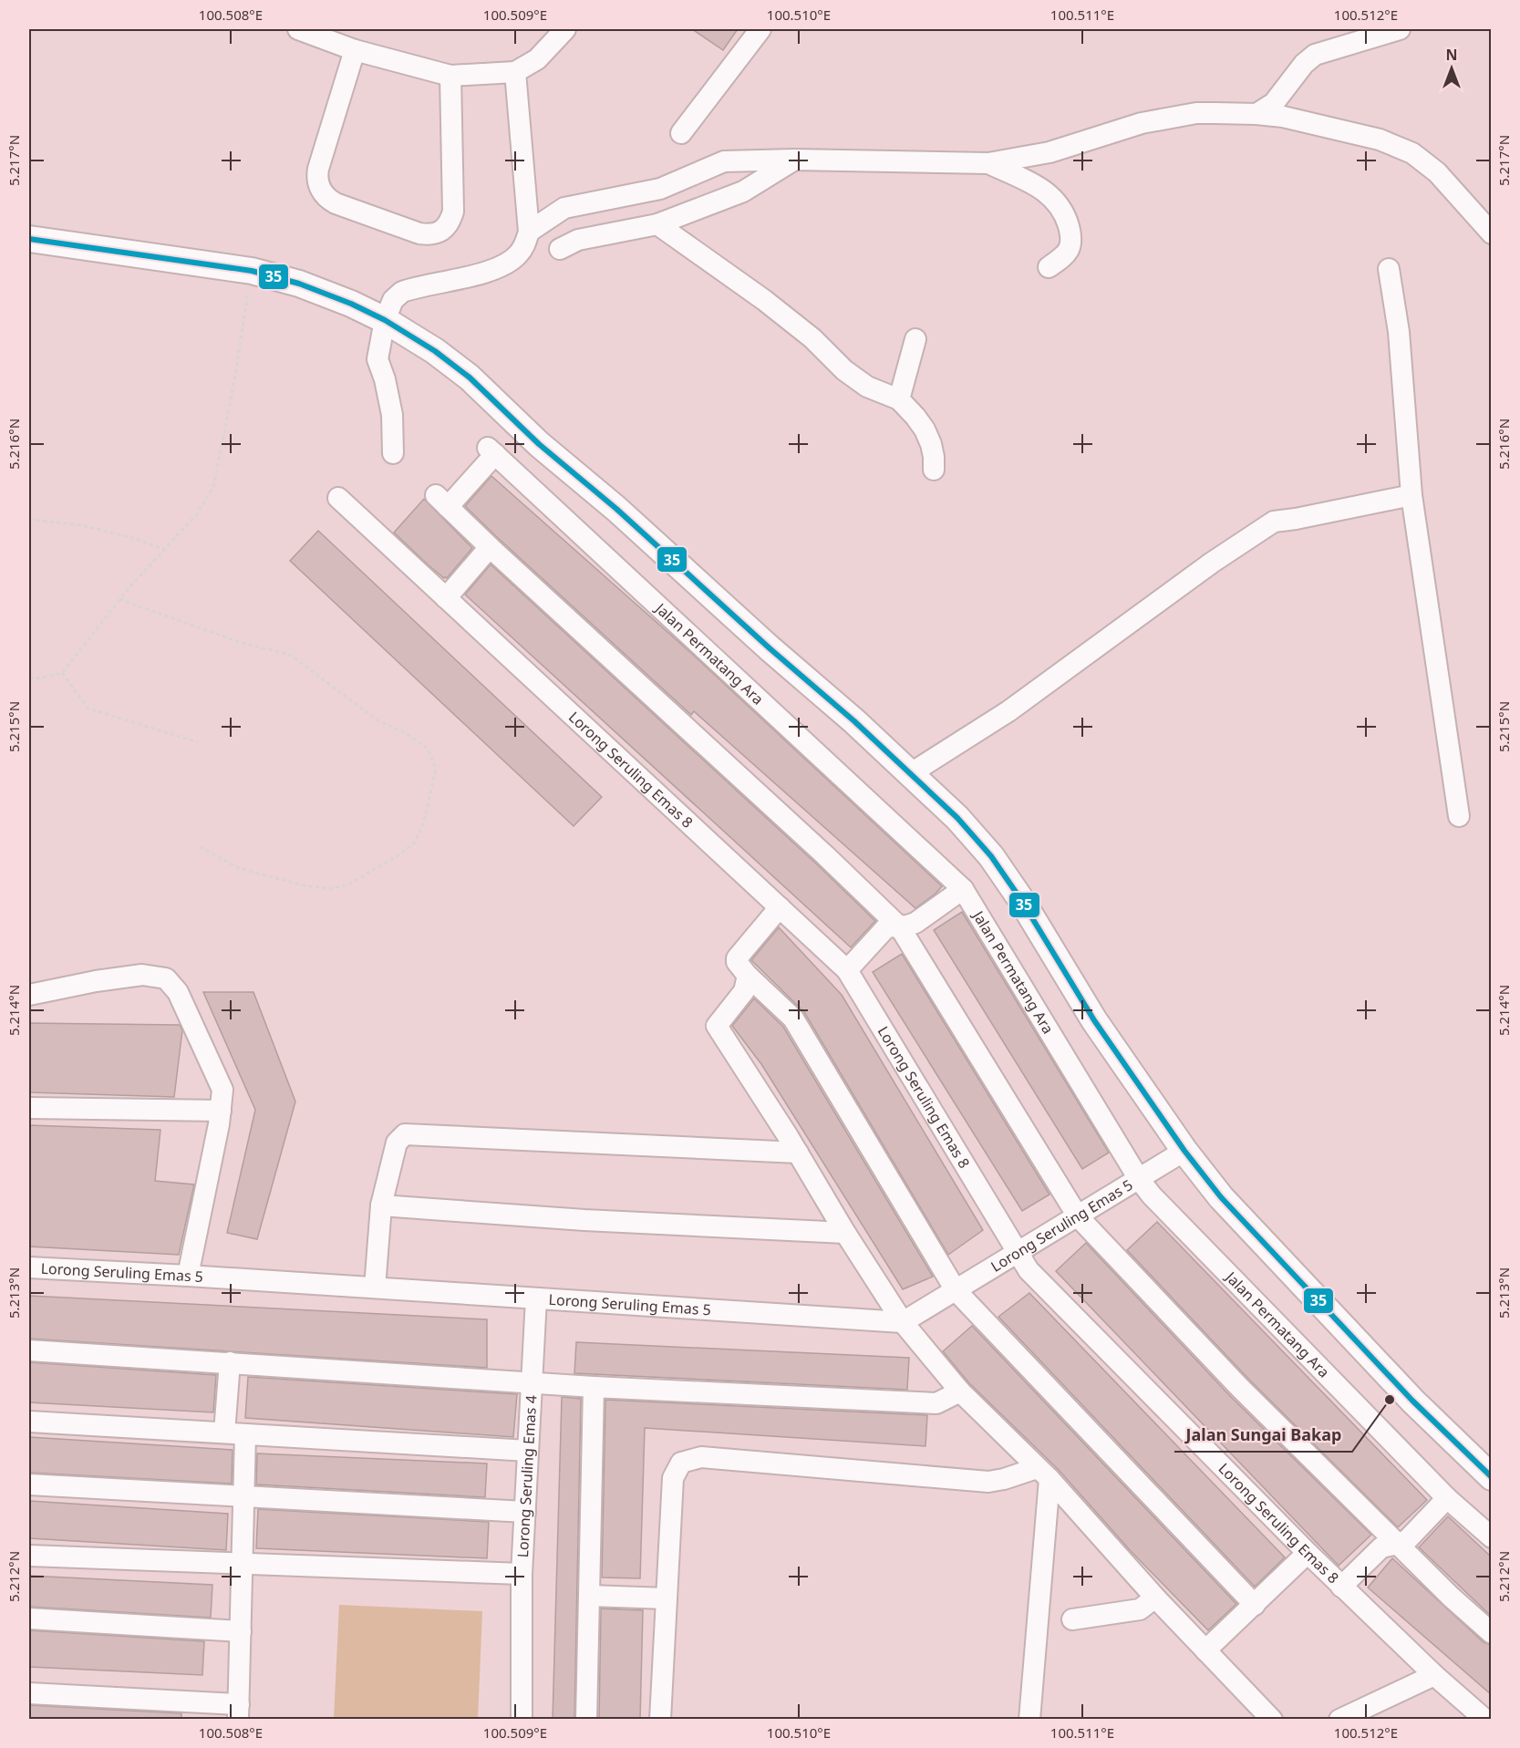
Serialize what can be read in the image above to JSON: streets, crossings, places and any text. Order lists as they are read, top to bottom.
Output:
{
  "streets": {
    "street": [
      "Jalan Permatang Ara",
      "Lorong Seruling Emas 8",
      "Lorong Seruling Emas 5",
      "Lorong Seruling Emas 4"
    ]
  },
  "crossings": [
    ["Jalan Permatang Ara", "Lorong Seruling Emas 5"],
    ["Lorong Seruling Emas 8", "Lorong Seruling Emas 5"],
    ["Lorong Seruling Emas 5", "Lorong Seruling Emas 4"]
  ],
  "places": ["Jalan Sungai Bakap"],
  "lines": ["transit line 35"],
  "north": "top",
  "coordinates": [
    "100.508°E",
    "100.509°E",
    "100.510°E",
    "100.511°E",
    "100.512°E",
    "5.217°N",
    "5.216°N",
    "5.215°N",
    "5.214°N",
    "5.213°N",
    "5.212°N"
  ]
}
